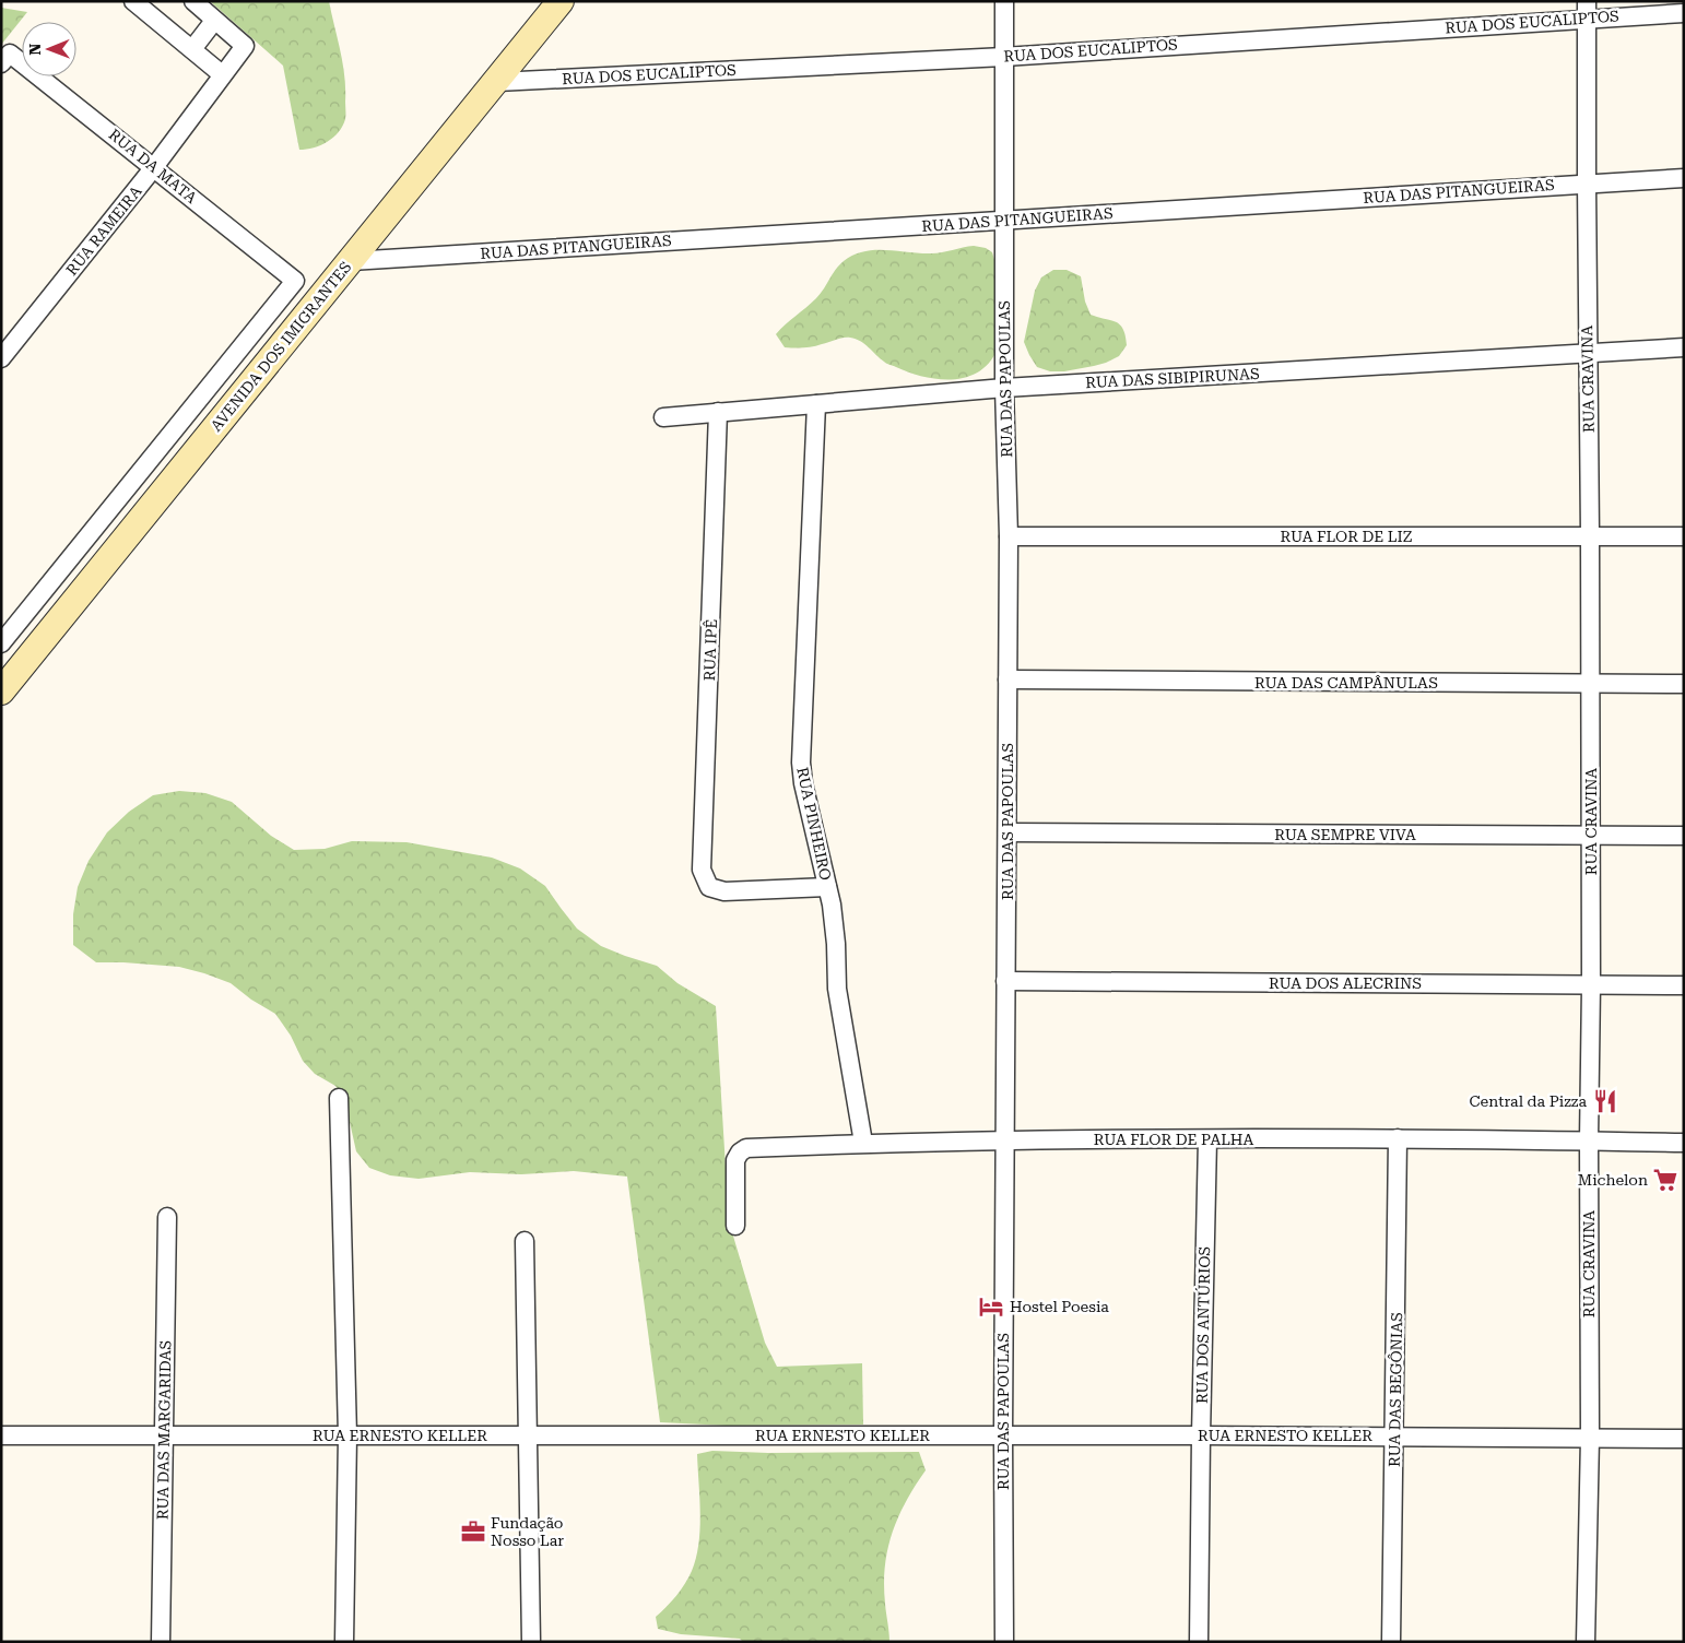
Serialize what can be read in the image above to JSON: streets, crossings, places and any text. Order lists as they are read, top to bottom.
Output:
{
  "streets": {
    "street": [
      "RUA DOS EUCALIPTOS",
      "RUA DA MATA",
      "RUA DAS PITANGUEIRAS",
      "RUA RAMEIRA",
      "AVENIDA DOS IMIGRANTES",
      "RUA DAS SIBIPIRUNAS",
      "RUA DAS PAPOULAS",
      "RUA CRAVINA",
      "RUA FLOR DE LIZ",
      "RUA IPÊ",
      "RUA DAS CAMPÂNULAS",
      "RUA PINHEIRO",
      "RUA SEMPRE VIVA",
      "RUA DOS ALECRINS",
      "RUA FLOR DE PALHA",
      "RUA DOS ANTÚRIOS",
      "RUA DAS BEGÔNIAS",
      "RUA DAS MARGARIDAS",
      "RUA ERNESTO KELLER"
    ]
  },
  "crossings": [
    ["RUA DOS EUCALIPTOS", "AVENIDA DOS IMIGRANTES"],
    ["RUA DOS EUCALIPTOS", "RUA DAS PAPOULAS"],
    ["RUA DOS EUCALIPTOS", "RUA CRAVINA"],
    ["RUA DA MATA", "RUA RAMEIRA"],
    ["RUA DAS PITANGUEIRAS", "AVENIDA DOS IMIGRANTES"],
    ["RUA DAS PITANGUEIRAS", "RUA DAS PAPOULAS"],
    ["RUA DAS PITANGUEIRAS", "RUA CRAVINA"],
    ["RUA DAS SIBIPIRUNAS", "RUA DAS PAPOULAS"],
    ["RUA DAS SIBIPIRUNAS", "RUA CRAVINA"],
    ["RUA DAS SIBIPIRUNAS", "RUA IPÊ"],
    ["RUA DAS SIBIPIRUNAS", "RUA PINHEIRO"],
    ["RUA DAS PAPOULAS", "RUA FLOR DE LIZ"],
    ["RUA DAS PAPOULAS", "RUA DAS CAMPÂNULAS"],
    ["RUA DAS PAPOULAS", "RUA SEMPRE VIVA"],
    ["RUA DAS PAPOULAS", "RUA DOS ALECRINS"],
    ["RUA DAS PAPOULAS", "RUA FLOR DE PALHA"],
    ["RUA DAS PAPOULAS", "RUA ERNESTO KELLER"],
    ["RUA CRAVINA", "RUA FLOR DE LIZ"],
    ["RUA CRAVINA", "RUA DAS CAMPÂNULAS"],
    ["RUA CRAVINA", "RUA SEMPRE VIVA"],
    ["RUA CRAVINA", "RUA DOS ALECRINS"],
    ["RUA CRAVINA", "RUA FLOR DE PALHA"],
    ["RUA CRAVINA", "RUA ERNESTO KELLER"],
    ["RUA IPÊ", "RUA PINHEIRO"],
    ["RUA PINHEIRO", "RUA FLOR DE PALHA"],
    ["RUA FLOR DE PALHA", "RUA DOS ANTÚRIOS"],
    ["RUA FLOR DE PALHA", "RUA DAS BEGÔNIAS"],
    ["RUA DOS ANTÚRIOS", "RUA ERNESTO KELLER"],
    ["RUA DAS BEGÔNIAS", "RUA ERNESTO KELLER"],
    ["RUA DAS MARGARIDAS", "RUA ERNESTO KELLER"]
  ],
  "places": {
    "restaurant": ["Central da Pizza"],
    "supermarket": ["Michelon"],
    "hotel": ["Hostel Poesia"],
    "office": ["Fundação Nosso Lar"]
  },
  "north": "left"
}
